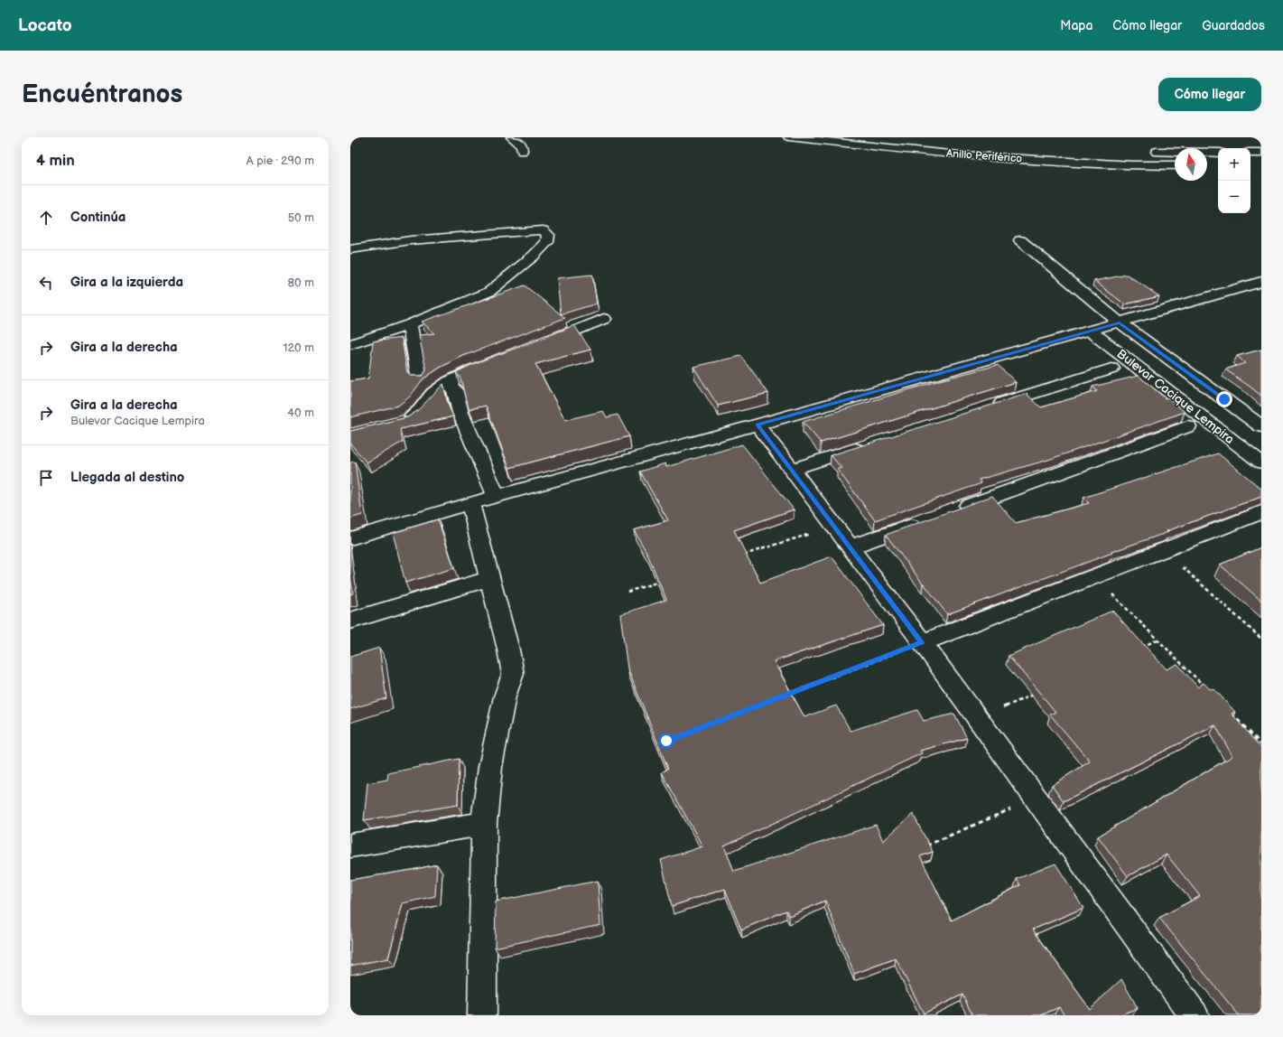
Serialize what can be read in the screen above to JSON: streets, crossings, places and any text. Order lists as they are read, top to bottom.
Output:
{
  "streets": {
    "main road": ["Anillo Periférico", "Bulevar Cacique Lempira"]
  },
  "north": "top",
  "page": {
    "header": "Locato",
    "nav": ["Mapa", "Cómo llegar", "Guardados"],
    "buttons": "Cómo llegar",
    "title": "Encuéntranos",
    "heading": ["4 min", "A pie · 290 m"],
    "map_buttons": ["+", "−"],
    "list": [
      ["Continúa", "50 m"],
      ["Gira a la izquierda", "80 m"],
      ["Gira a la derecha", "120 m"],
      ["Gira a la derecha", "Bulevar Cacique Lempira", "40 m"],
      "Llegada al destino"
    ]
  }
}
